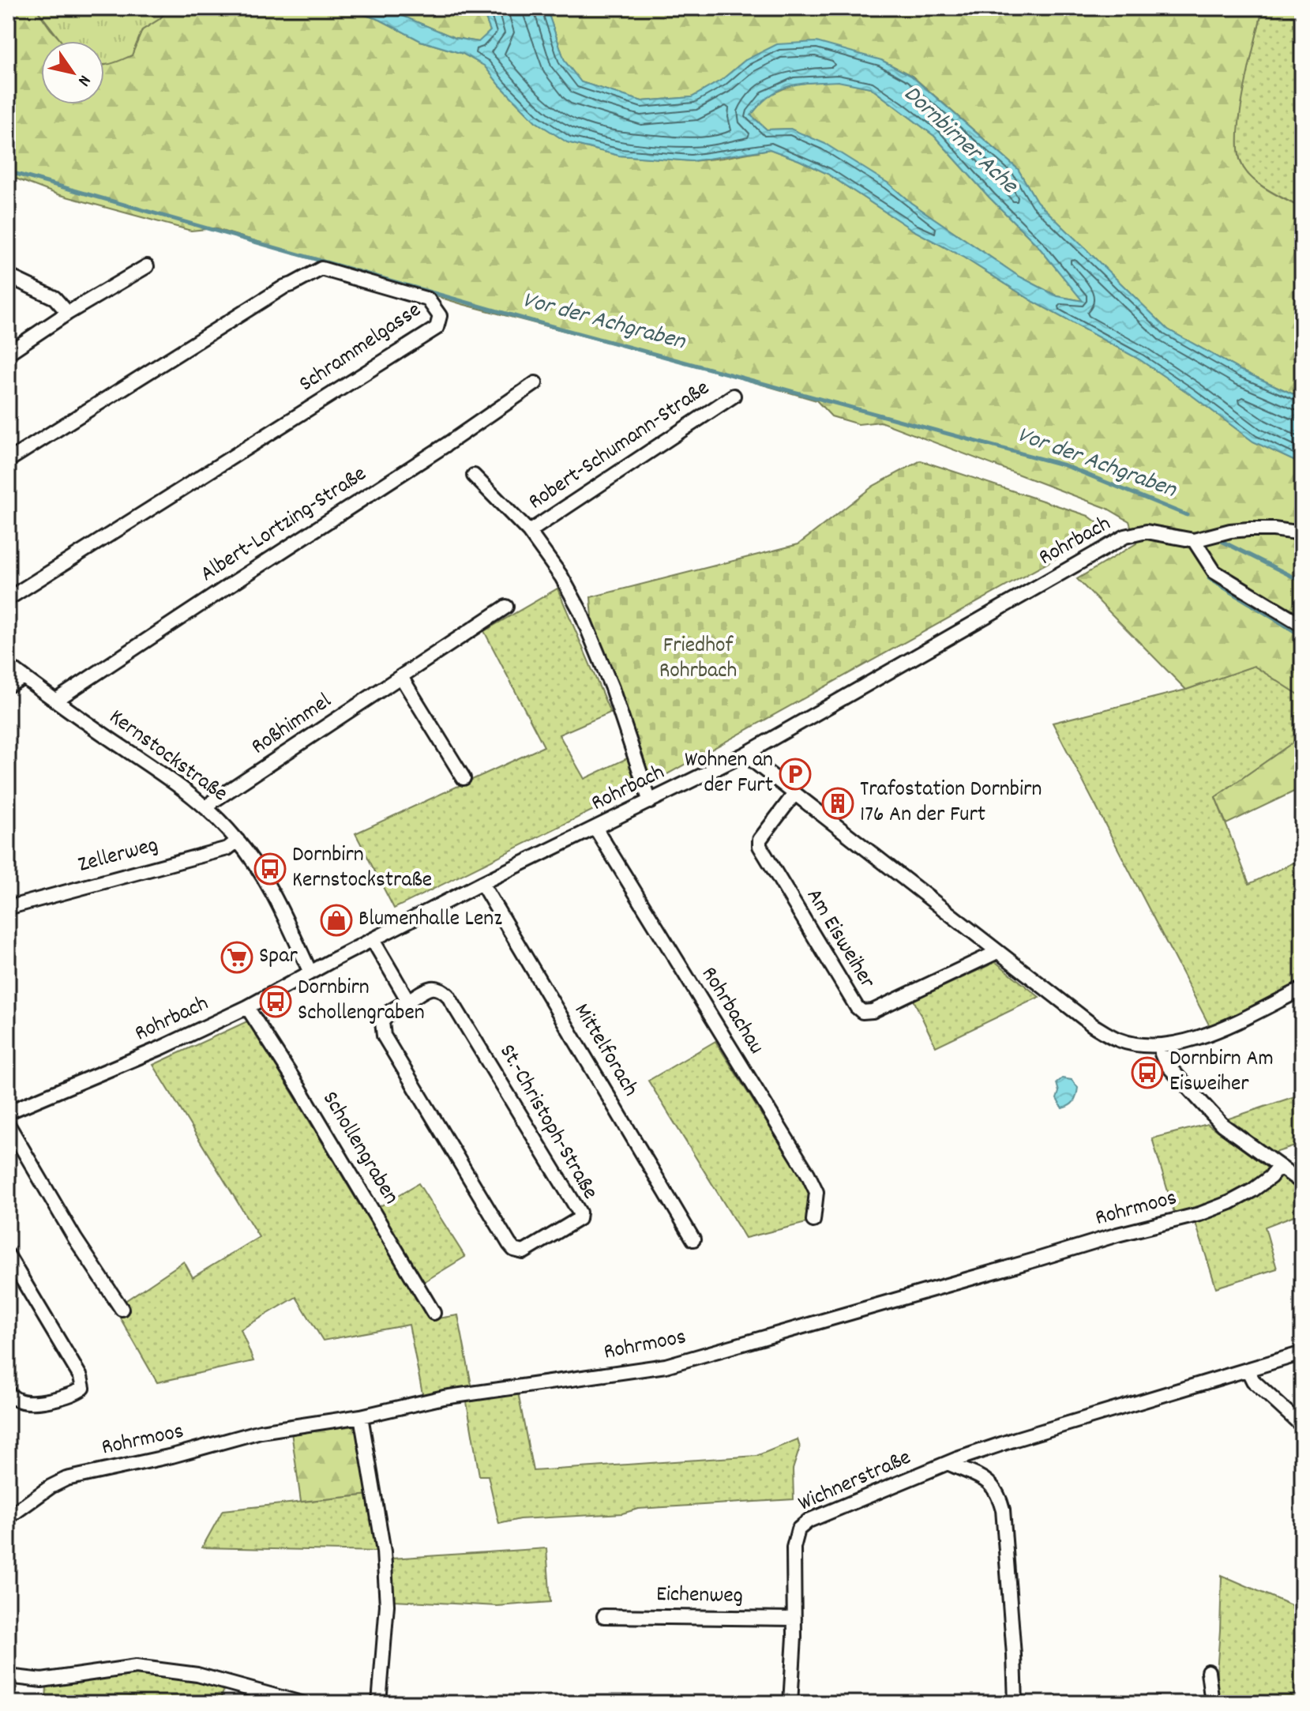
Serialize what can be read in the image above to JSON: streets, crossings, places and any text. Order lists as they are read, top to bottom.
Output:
{
  "streets": {
    "street": [
      "Schrammelgasse",
      "Robert-Schumann-Straße",
      "Albert-Lortzing-Straße",
      "Rohrbach",
      "Roßhimmel",
      "Kernstockstraße",
      "Zellerweg",
      "Am Eisweiher",
      "Rohrbachau",
      "Mittelforach",
      "St.-Christoph-Straße",
      "Schollengraben",
      "Rohrmoos",
      "Wichnerstraße",
      "Eichenweg"
    ]
  },
  "crossings": [
    ["Robert-Schumann-Straße", "Rohrbach"],
    ["Albert-Lortzing-Straße", "Kernstockstraße"],
    ["Rohrbach", "Kernstockstraße"],
    ["Rohrbach", "Rohrbachau"],
    ["Rohrbach", "Mittelforach"],
    ["Rohrbach", "Schollengraben"],
    ["Roßhimmel", "Kernstockstraße"],
    ["Kernstockstraße", "Zellerweg"],
    ["Wichnerstraße", "Eichenweg"]
  ],
  "water": ["Dornbirner Ache", "Vor der Achgraben"],
  "parks": ["Friedhof Rohrbach"],
  "places": {
    "parking": ["Wohnen an der Furt"],
    "building": ["Trafostation Dornbirn 176 An der Furt"],
    "bus stop": ["Dornbirn Kernstockstraße", "Dornbirn Schollengraben", "Dornbirn Am Eisweiher"],
    "shop": ["Blumenhalle Lenz"],
    "supermarket": ["Spar"]
  },
  "north": "bottom right"
}
